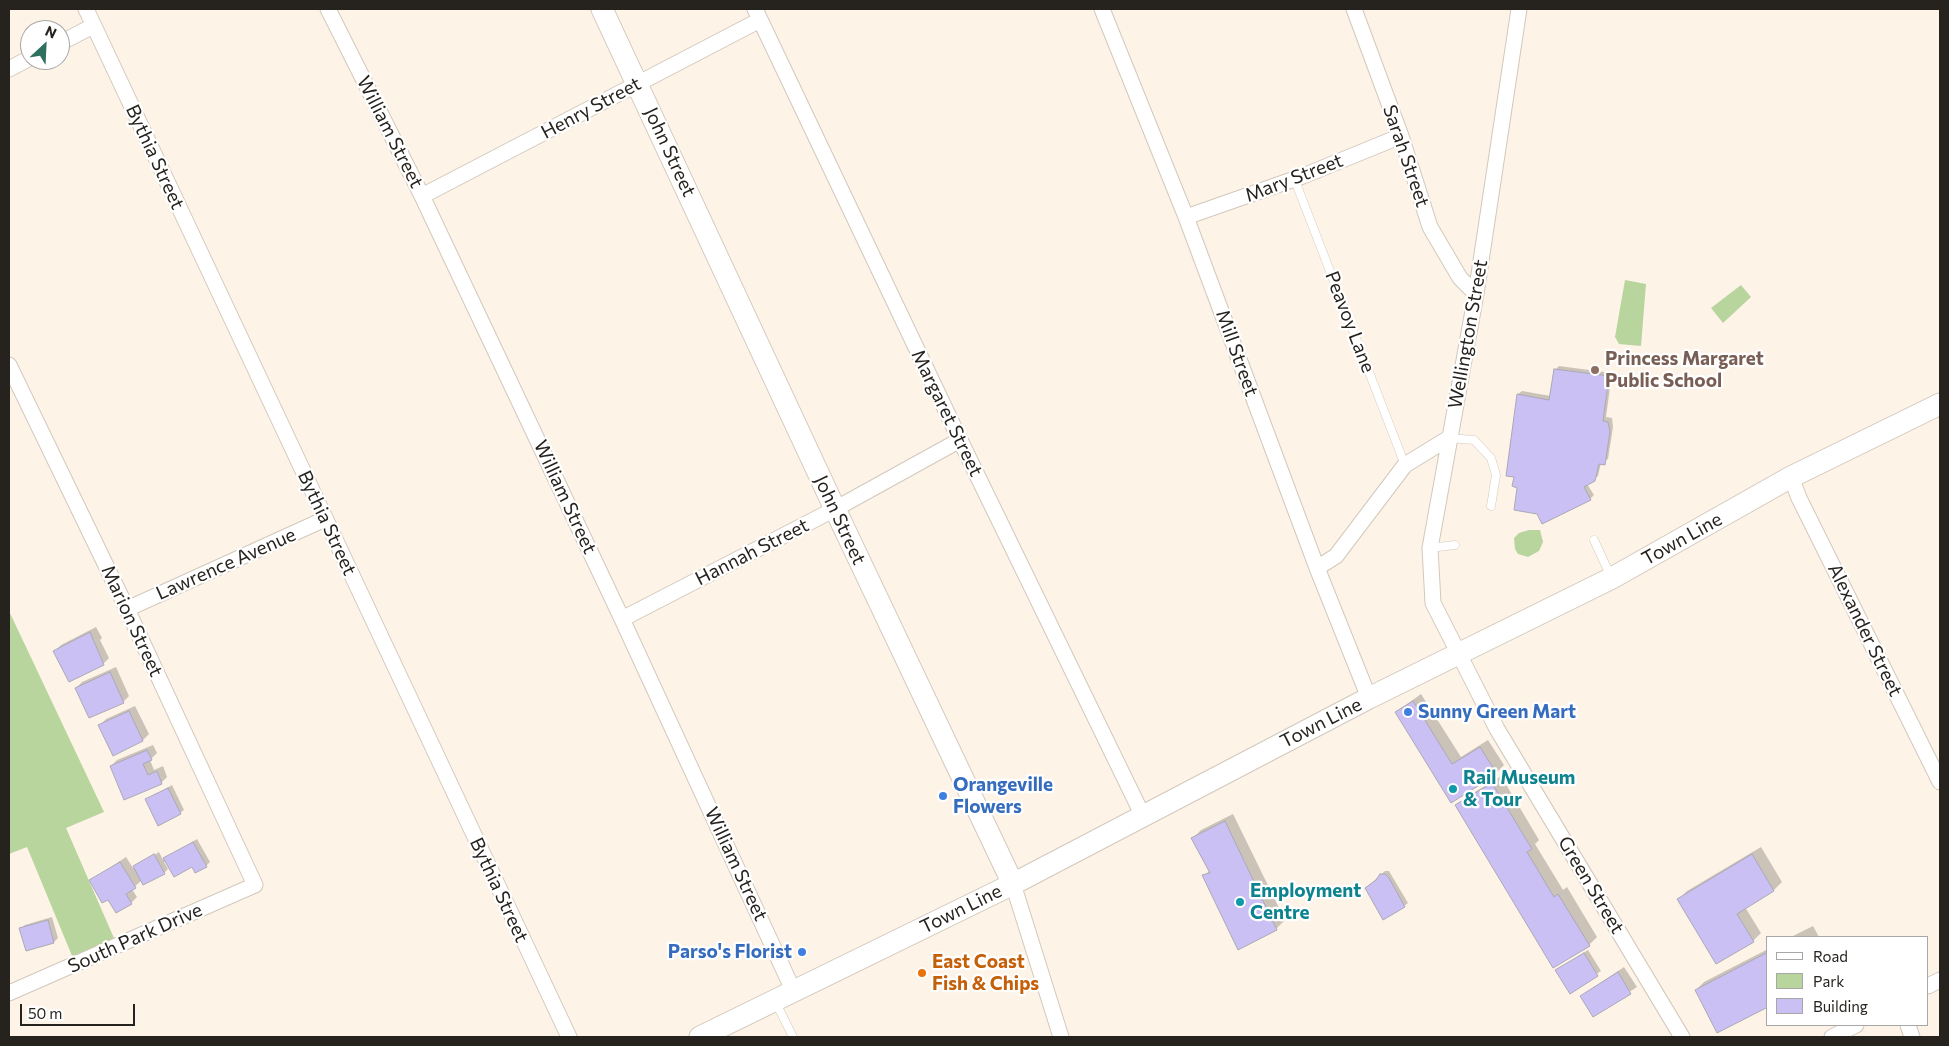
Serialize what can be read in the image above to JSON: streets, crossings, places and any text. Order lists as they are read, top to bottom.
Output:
{
  "streets": {
    "main road": ["John Street", "Town Line"],
    "street": [
      "Henry Street",
      "William Street",
      "Sarah Street",
      "Bythia Street",
      "Mary Street",
      "Wellington Street",
      "Mill Street",
      "Margaret Street",
      "Hannah Street",
      "Lawrence Avenue",
      "Marion Street",
      "Alexander Street",
      "Green Street",
      "South Park Drive"
    ],
    "lane": ["Peavoy Lane"]
  },
  "crossings": [
    ["Henry Street", "William Street"],
    ["Henry Street", "John Street"],
    ["Henry Street", "Margaret Street"],
    ["William Street", "Town Line"],
    ["William Street", "Hannah Street"],
    ["John Street", "Town Line"],
    ["John Street", "Hannah Street"],
    ["Sarah Street", "Mary Street"],
    ["Sarah Street", "Wellington Street"],
    ["Bythia Street", "Lawrence Avenue"],
    ["Mary Street", "Peavoy Lane"],
    ["Mary Street", "Mill Street"],
    ["Wellington Street", "Town Line"],
    ["Wellington Street", "Green Street"],
    ["Mill Street", "Town Line"],
    ["Margaret Street", "Town Line"],
    ["Margaret Street", "Hannah Street"],
    ["Town Line", "Alexander Street"],
    ["Town Line", "Green Street"],
    ["Lawrence Avenue", "Marion Street"],
    ["Marion Street", "South Park Drive"]
  ],
  "places": [
    "Princess Margaret Public School",
    "Sunny Green Mart",
    "Rail Museum & Tour",
    "Orangeville Flowers",
    "Employment Centre",
    "Parso's Florist",
    "East Coast Fish & Chips"
  ],
  "legend": ["Road", "Park", "Building"],
  "scale_bar": "50 m",
  "north": "top right"
}
